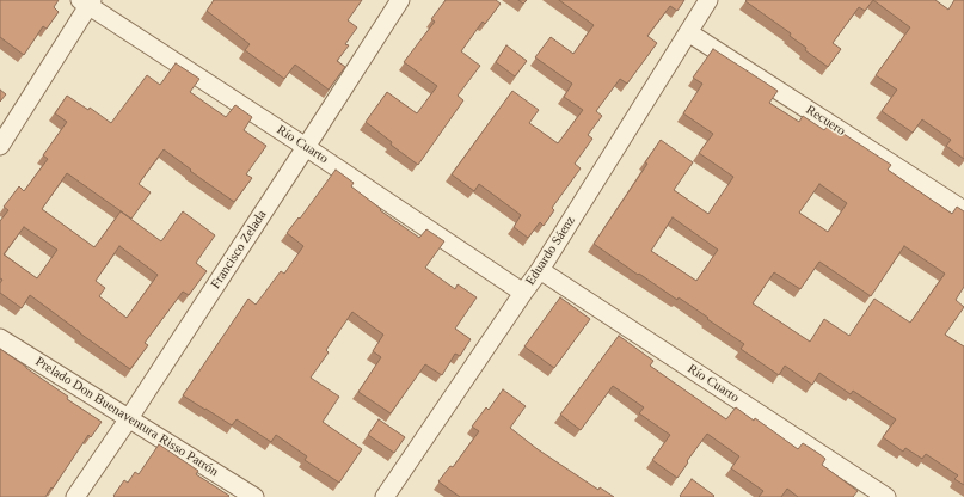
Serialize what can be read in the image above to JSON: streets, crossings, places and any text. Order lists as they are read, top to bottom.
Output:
{
  "streets": {
    "street": [
      "Recuero",
      "Río Cuarto",
      "Francisco Zelada",
      "Eduardo Sáenz",
      "Prelado Don Buenaventura Risso Patrón"
    ]
  },
  "crossings": [
    ["Recuero", "Eduardo Sáenz"],
    ["Río Cuarto", "Francisco Zelada"],
    ["Río Cuarto", "Eduardo Sáenz"],
    ["Francisco Zelada", "Prelado Don Buenaventura Risso Patrón"]
  ]
}
